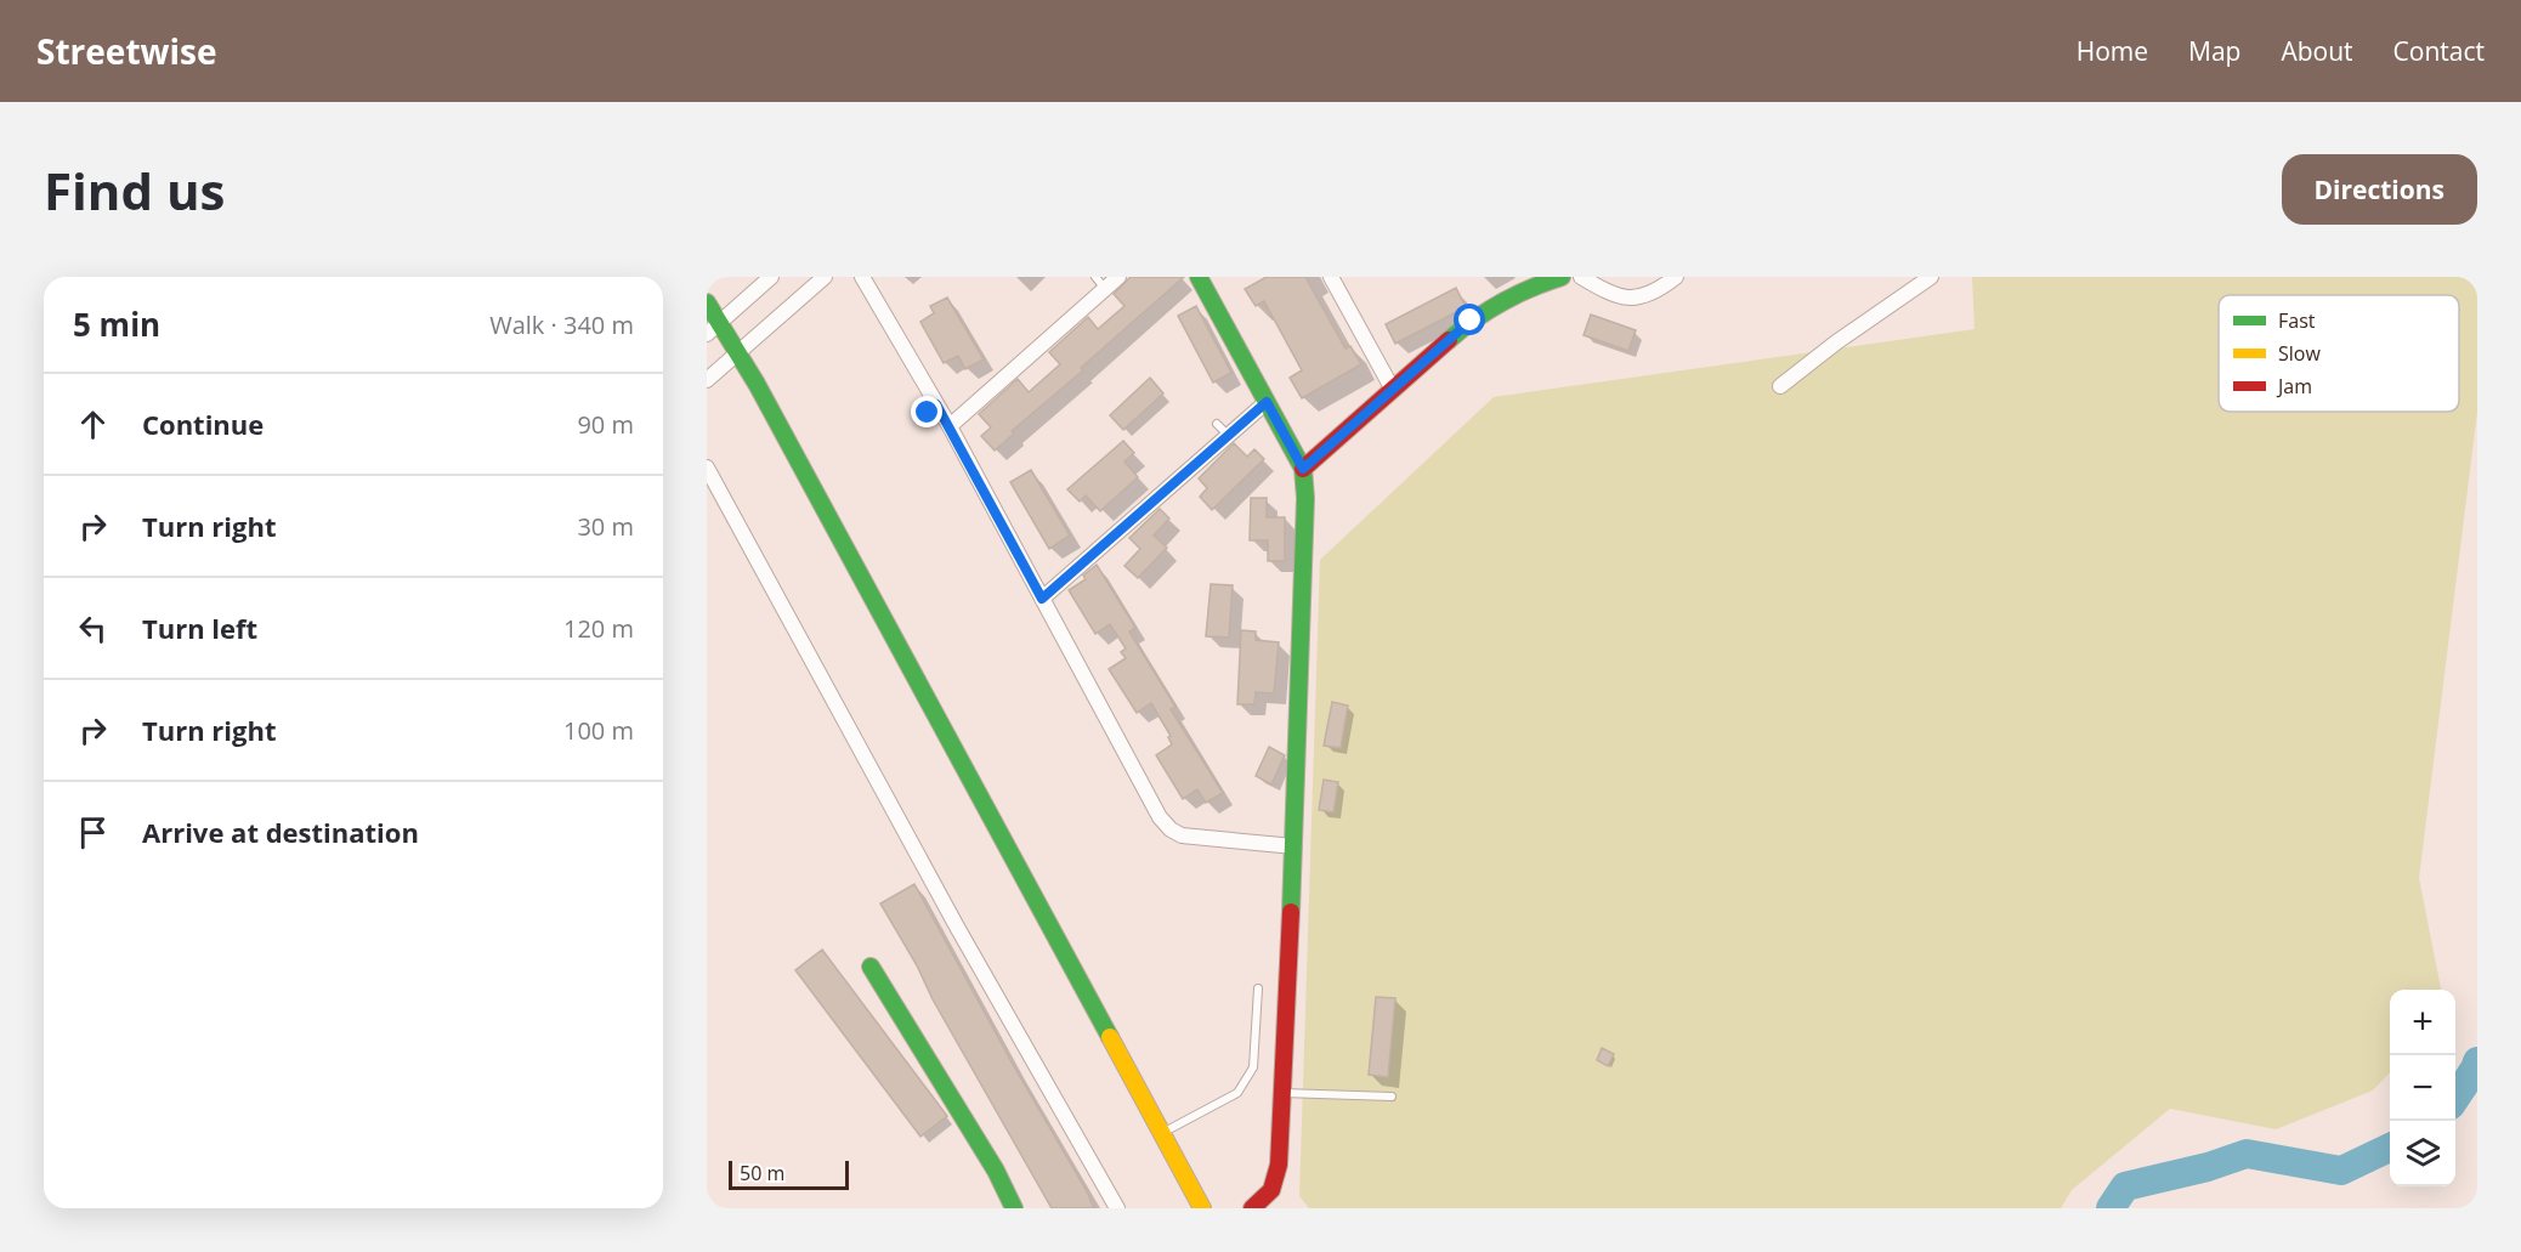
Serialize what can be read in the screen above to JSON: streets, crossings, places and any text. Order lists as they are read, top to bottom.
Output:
{
  "legend": ["Fast", "Slow", "Jam"],
  "scale_bar": "50 m",
  "page": {
    "header": "Streetwise",
    "nav": [
      "Home",
      "Map",
      "About",
      "Contact"
    ],
    "buttons": "Directions",
    "title": "Find us",
    "heading": ["5 min", "Walk · 340 m"],
    "list": [
      ["Continue", "90 m"],
      ["Turn right", "30 m"],
      ["Turn left", "120 m"],
      ["Turn right", "100 m"],
      "Arrive at destination"
    ],
    "map_buttons": ["+", "−"],
    "scale": "50 m"
  }
}
